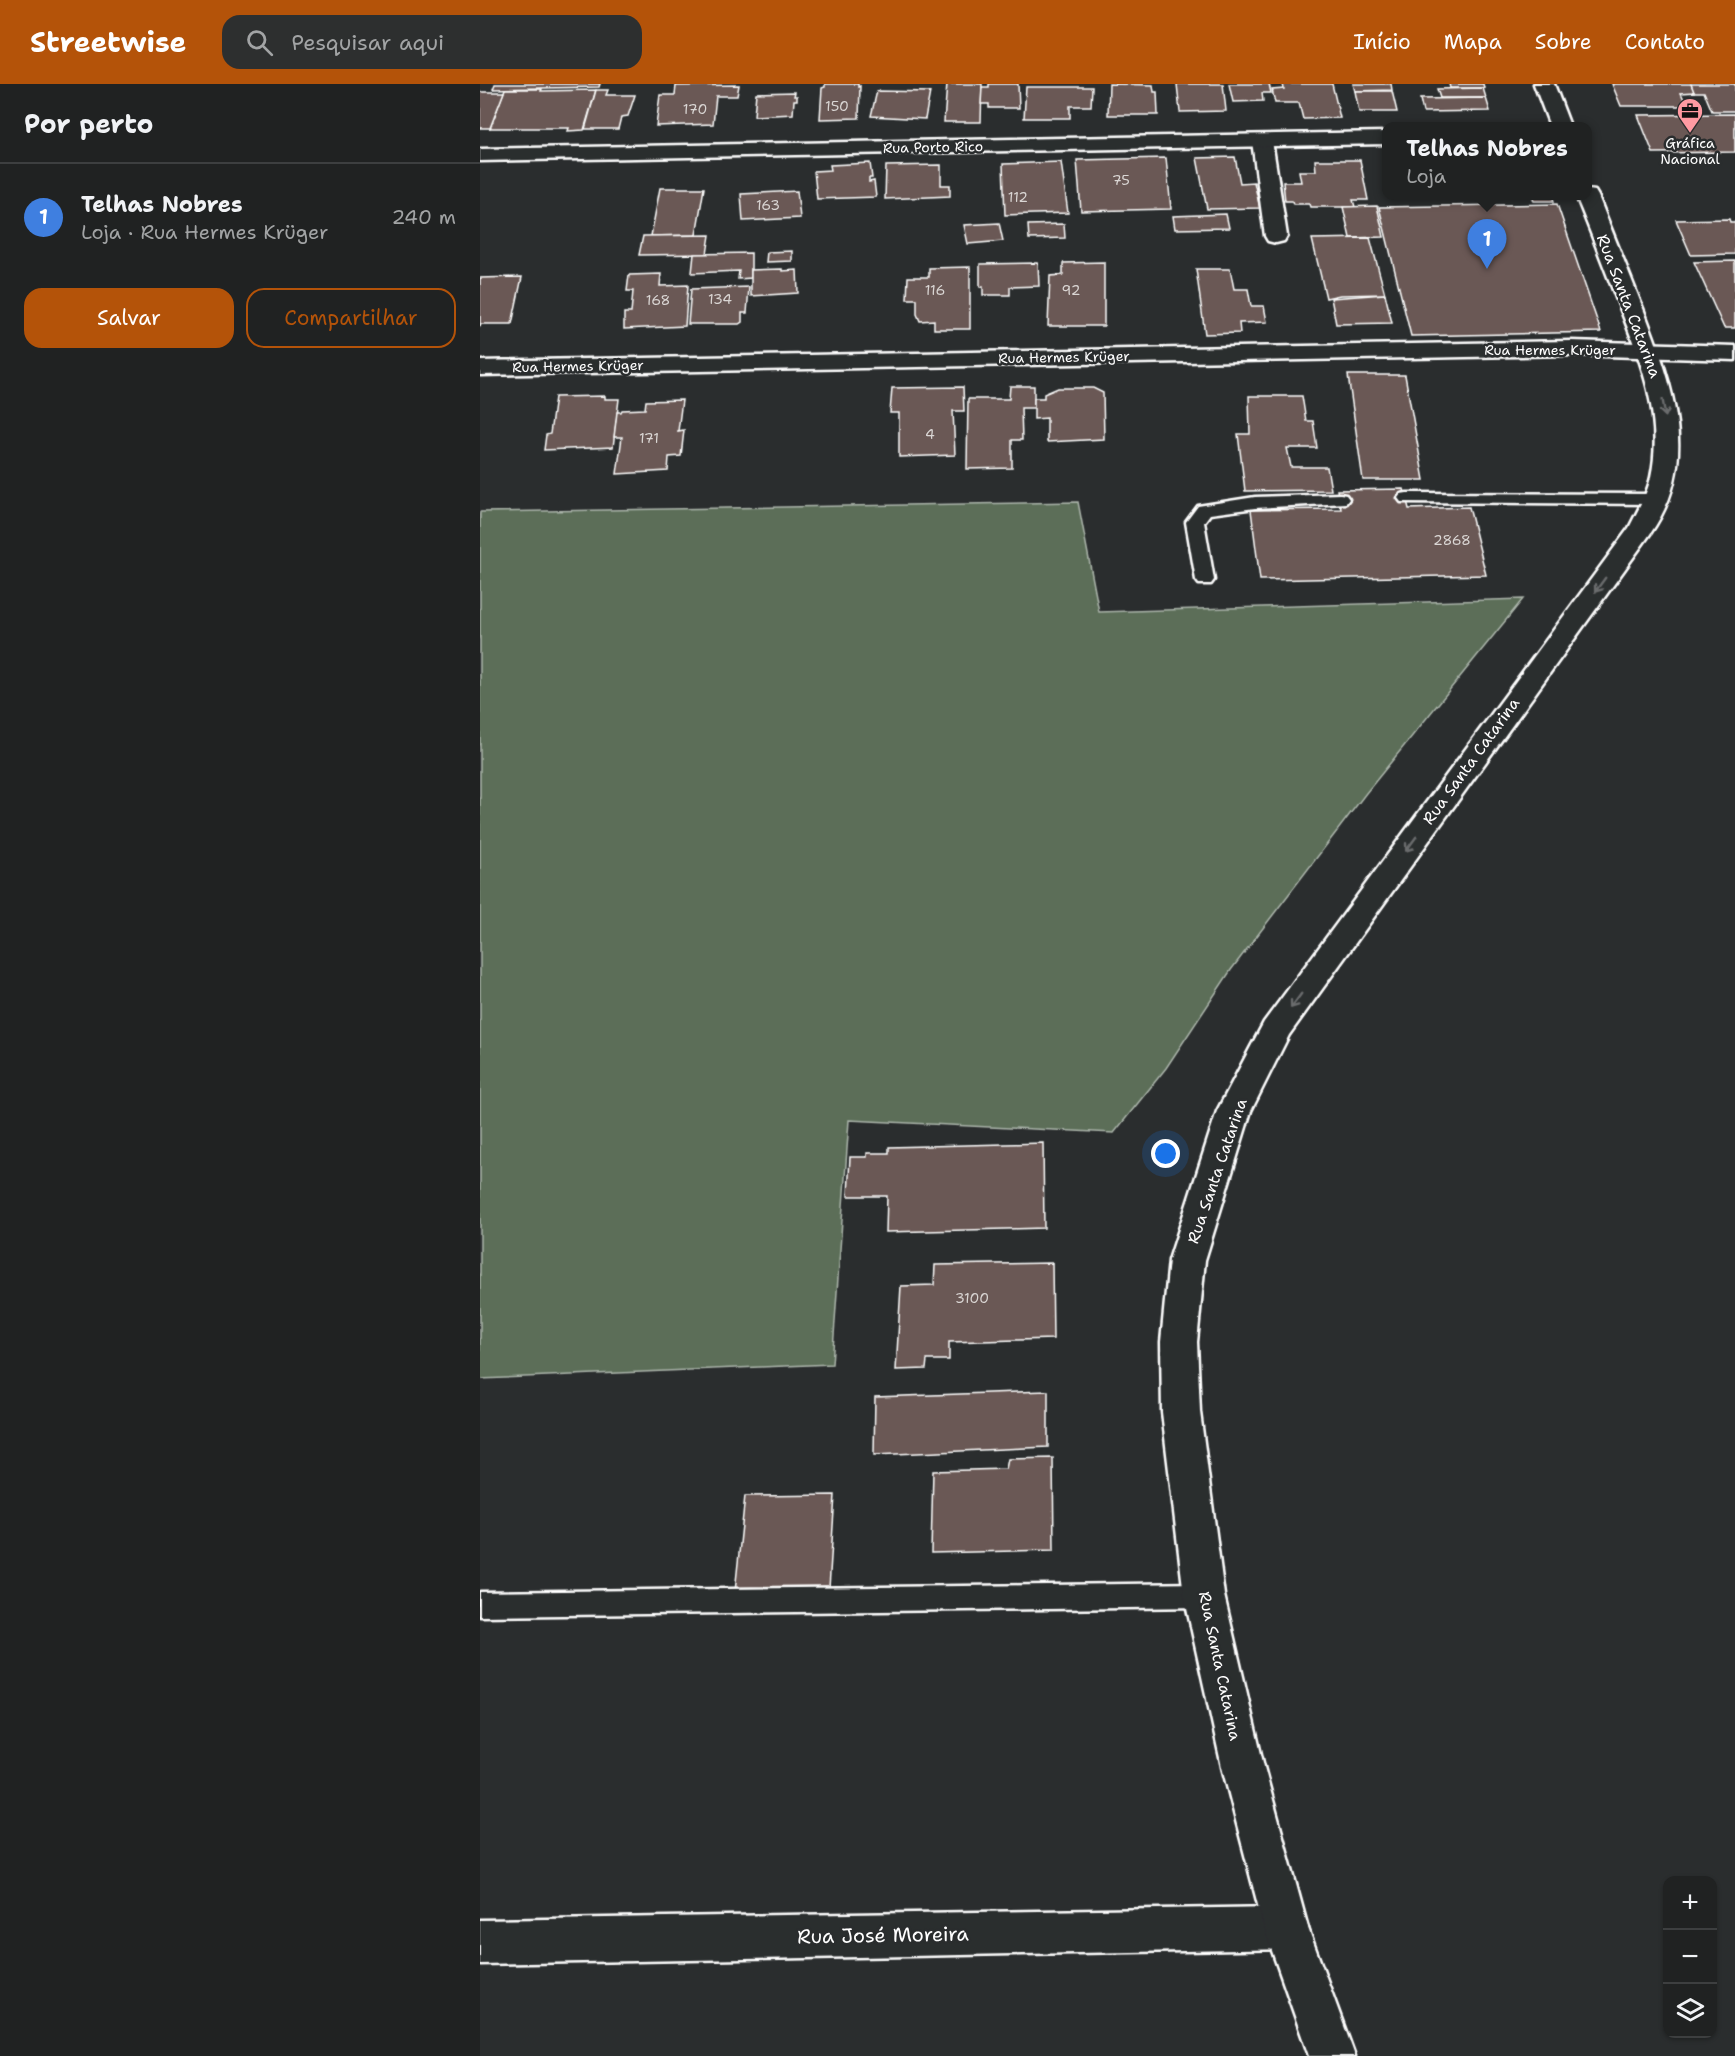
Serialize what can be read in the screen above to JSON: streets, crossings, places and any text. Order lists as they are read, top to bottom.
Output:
{
  "streets": {
    "main road": [
      "Rua Porto Rico",
      "Rua Santa Catarina",
      "Rua Hermes Krüger",
      "Rua José Moreira"
    ]
  },
  "crossings": [
    ["Rua Santa Catarina", "Rua Hermes Krüger"],
    ["Rua Santa Catarina", "Rua José Moreira"]
  ],
  "one_way": ["Rua Santa Catarina"],
  "places": {
    "office": ["Gráfica Nacional"]
  },
  "house_numbers": [
    "150",
    "170",
    "75",
    "112",
    "163",
    "116",
    "92",
    "134",
    "168",
    "4",
    "171",
    "2868",
    "3100"
  ],
  "page": {
    "header": "Streetwise",
    "search": "Pesquisar aqui",
    "nav": [
      "Início",
      "Mapa",
      "Sobre",
      "Contato"
    ],
    "heading": "Por perto",
    "popup": ["Telhas Nobres", "Loja"],
    "list": [
      {
        "mark": "1",
        "name": "Telhas Nobres",
        "note": "Loja · Rua Hermes Krüger",
        "value": "240 m"
      }
    ],
    "pins": "1",
    "buttons": ["Salvar", "Compartilhar"],
    "map_buttons": ["+", "−"]
  }
}
